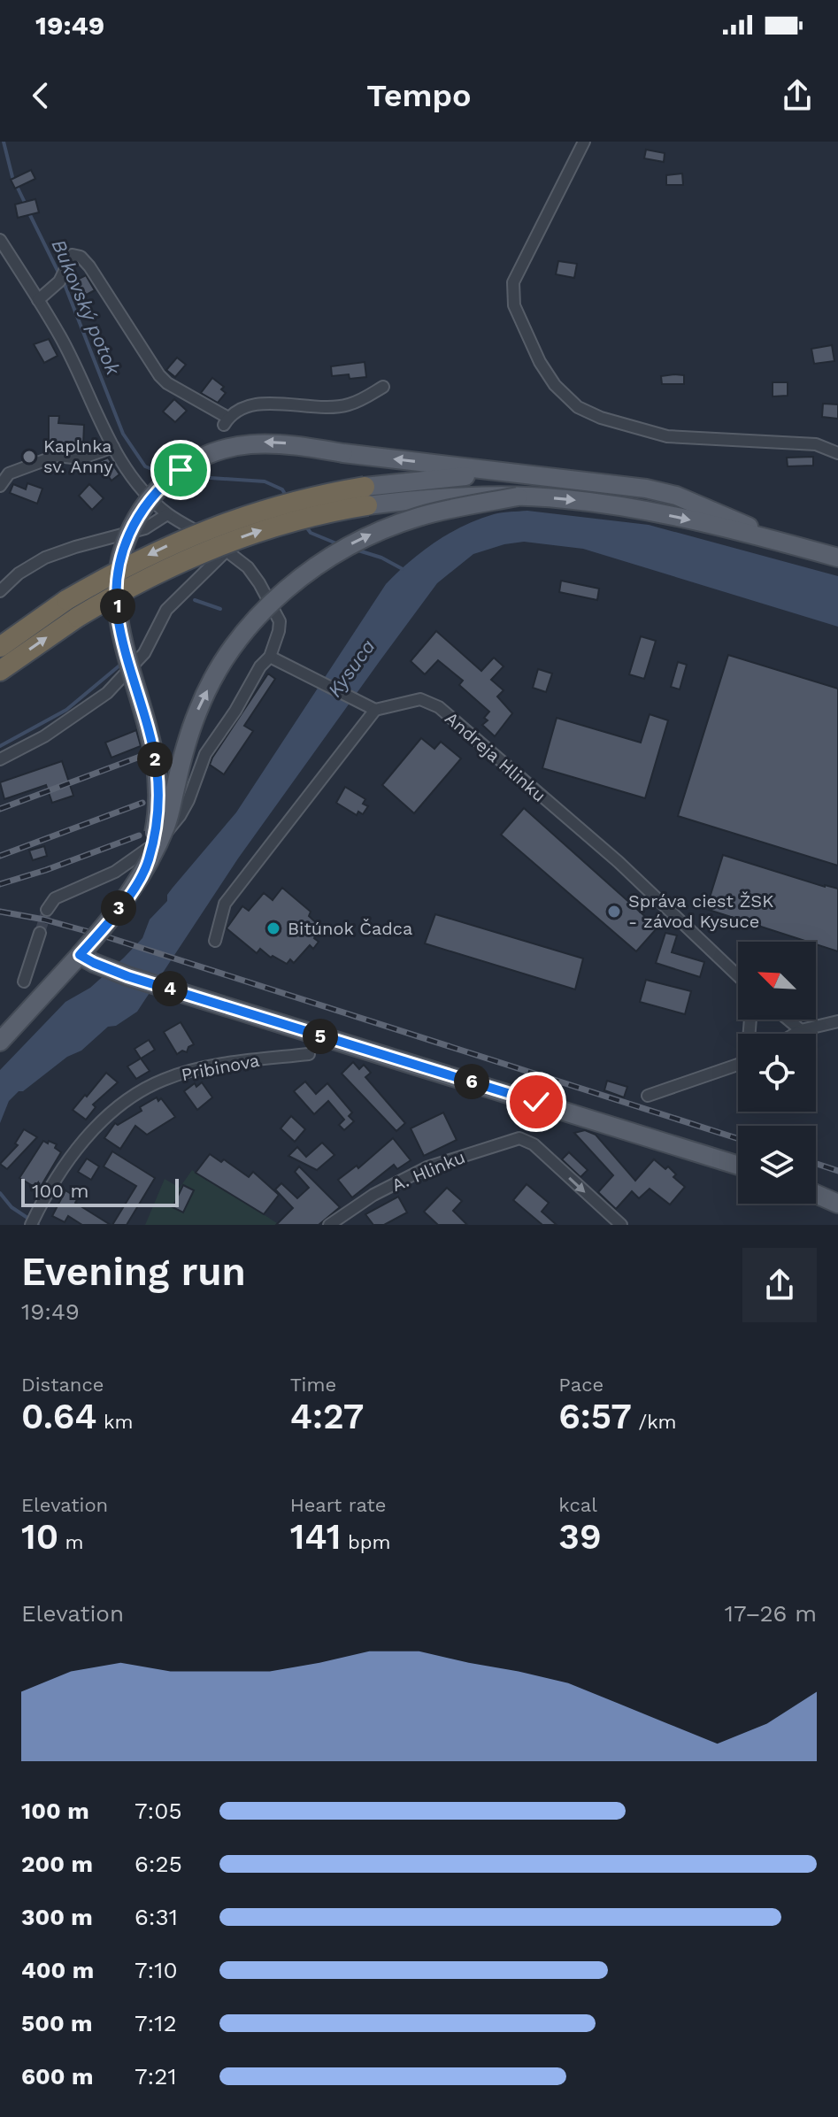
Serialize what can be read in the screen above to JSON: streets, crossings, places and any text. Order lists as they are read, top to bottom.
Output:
{
  "streets": {
    "street": ["Andreja Hlinku", "Pribinova", "A. Hlinku"]
  },
  "one_way": ["A. Hlinku"],
  "water": ["Bukovský potok", "Kysuca"],
  "places": ["Kaplnka sv. Anny", "Správa ciest ŽSK - závod Kysuce", "Bitúnok Čadca"],
  "scale_bar": "100 m",
  "north": "top left",
  "page": {
    "status": "19:49",
    "header": "Tempo",
    "pins": [
      "1",
      "2",
      "3",
      "4",
      "5",
      "6"
    ],
    "scale": "100 m",
    "heading": ["Evening run", "19:49"],
    "stats": [
      ["Distance", "0.64 km"],
      ["Time", "4:27"],
      ["Pace", "6:57 /km"],
      ["Elevation", "10 m"],
      ["Heart rate", "141 bpm"],
      ["kcal", "39"]
    ],
    "chart": ["Elevation", "17–26 m"],
    "list": [
      {
        "name": "100 m",
        "note": "7:05"
      },
      {
        "name": "200 m",
        "note": "6:25"
      },
      {
        "name": "300 m",
        "note": "6:31"
      },
      {
        "name": "400 m",
        "note": "7:10"
      },
      {
        "name": "500 m",
        "note": "7:12"
      },
      {
        "name": "600 m",
        "note": "7:21"
      }
    ]
  }
}
